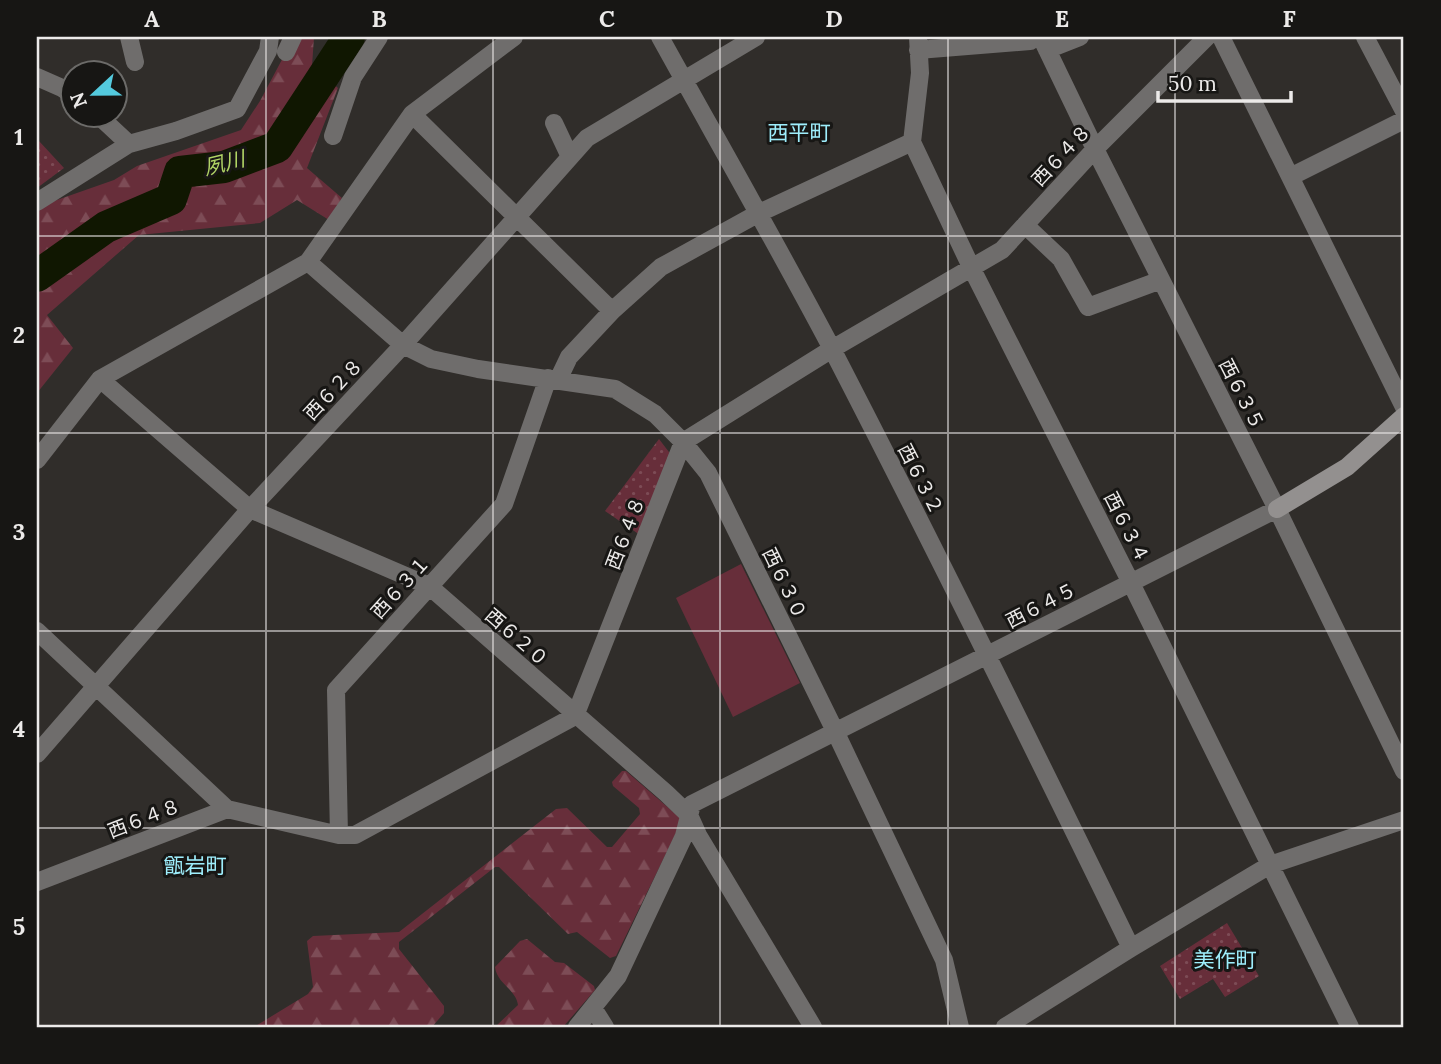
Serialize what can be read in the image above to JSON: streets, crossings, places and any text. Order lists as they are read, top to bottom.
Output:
{
  "streets": {
    "street": [
      "西６４８",
      "西６２８",
      "西６３５",
      "西６３２",
      "西６３４",
      "西６３０",
      "西６３１",
      "西６４５",
      "西６２０"
    ]
  },
  "crossings": [
    ["西６４８", "西６３５"],
    ["西６４８", "西６３２"],
    ["西６４８", "西６３４"],
    ["西６４８", "西６３０"],
    ["西６４８", "西６２０"],
    ["西６２８", "西６３２"],
    ["西６２８", "西６３０"],
    ["西６２８", "西６２０"],
    ["西６３５", "西６４５"],
    ["西６３２", "西６３１"],
    ["西６３２", "西６４５"],
    ["西６３４", "西６３１"],
    ["西６３４", "西６４５"],
    ["西６３０", "西６３１"],
    ["西６３０", "西６４５"],
    ["西６３１", "西６２０"],
    ["西６４５", "西６２０"]
  ],
  "districts": ["西平町", "甑岩町", "美作町"],
  "water": ["夙川"],
  "scale_bar": "50 m",
  "north": "left",
  "grid": {
    "columns": [
      "A",
      "B",
      "C",
      "D",
      "E",
      "F"
    ],
    "rows": [
      "1",
      "2",
      "3",
      "4",
      "5"
    ]
  }
}
